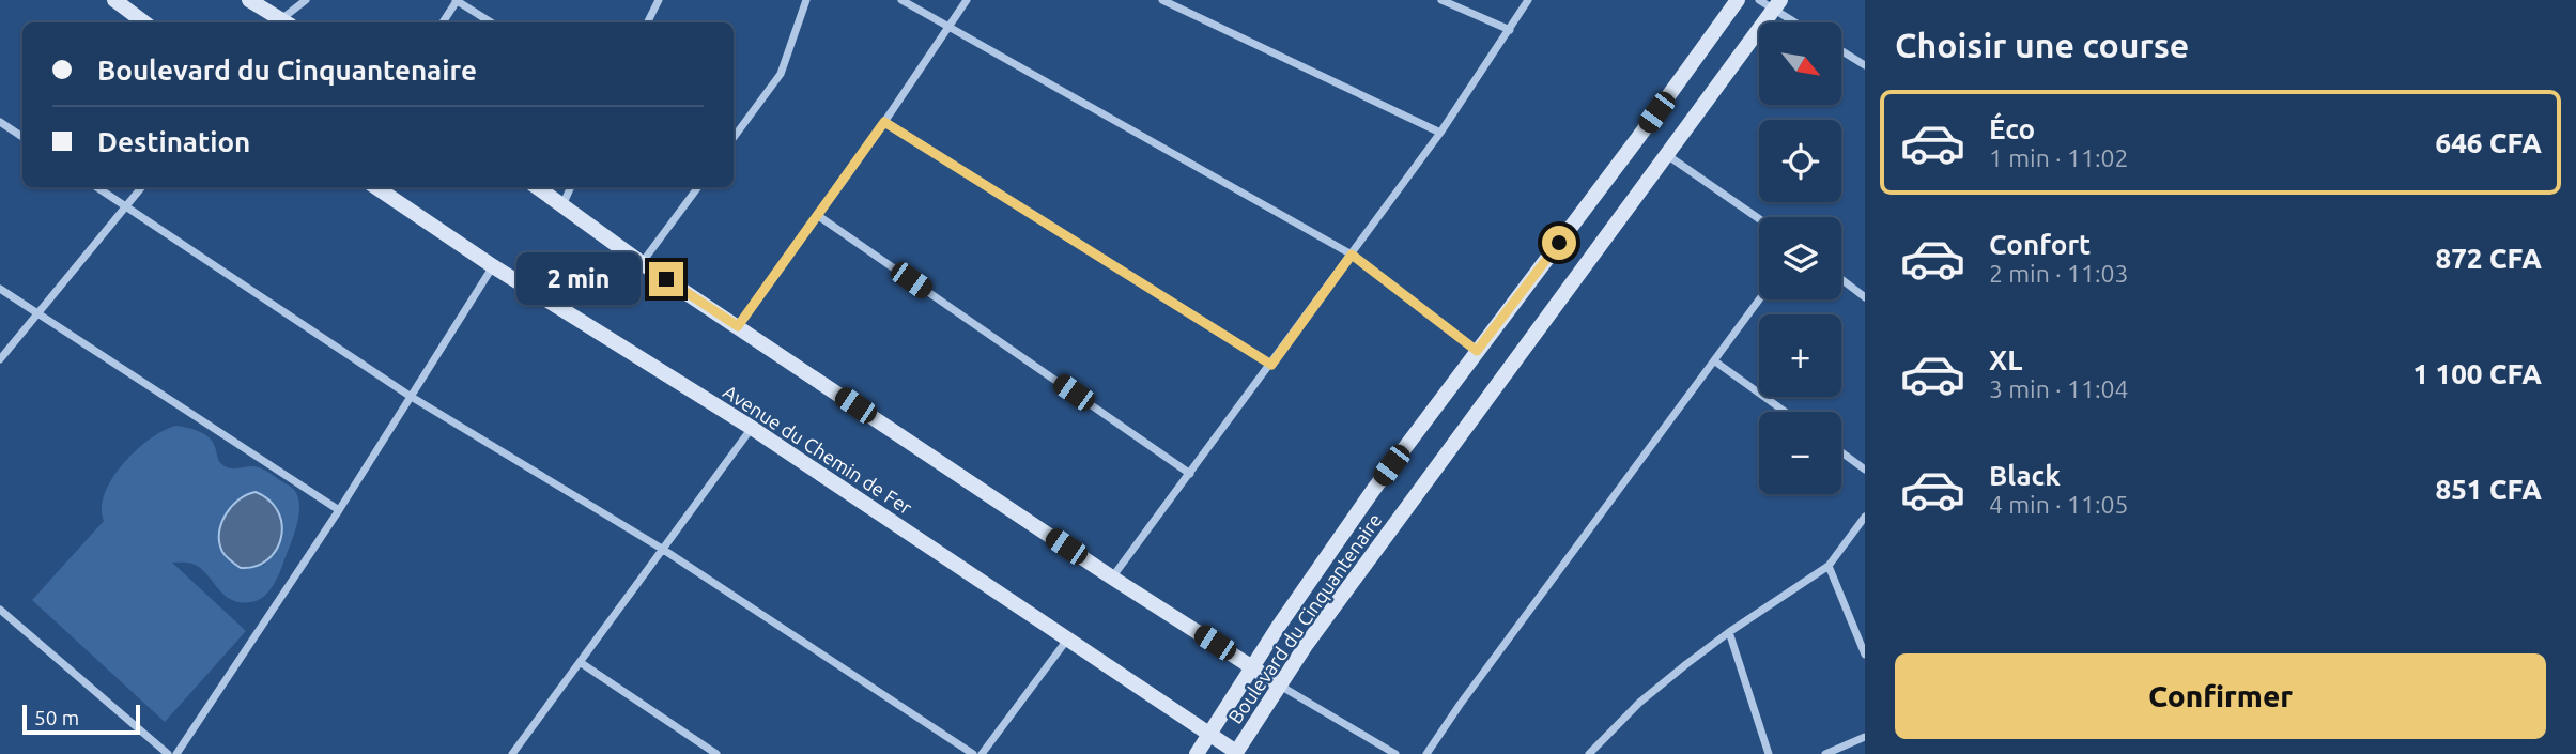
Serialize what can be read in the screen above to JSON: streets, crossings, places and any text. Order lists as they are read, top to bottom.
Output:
{
  "streets": {
    "street": ["Avenue du Chemin de Fer", "Boulevard du Cinquantenaire"]
  },
  "crossings": [
    ["Avenue du Chemin de Fer", "Boulevard du Cinquantenaire"]
  ],
  "scale_bar": "50 m",
  "north": "bottom right",
  "page": {
    "heading": "Choisir une course",
    "map_buttons": ["+", "−"],
    "banner": ["Boulevard du Cinquantenaire", "Destination"],
    "list": [
      {
        "name": "Éco",
        "note": "1 min · 11:02",
        "value": "646 CFA"
      },
      {
        "name": "Confort",
        "note": "2 min · 11:03",
        "value": "872 CFA"
      },
      {
        "name": "XL",
        "note": "3 min · 11:04",
        "value": "1 100 CFA"
      },
      {
        "name": "Black",
        "note": "4 min · 11:05",
        "value": "851 CFA"
      }
    ],
    "bubble": "2 min",
    "buttons": "Confirmer",
    "scale": "50 m"
  }
}
